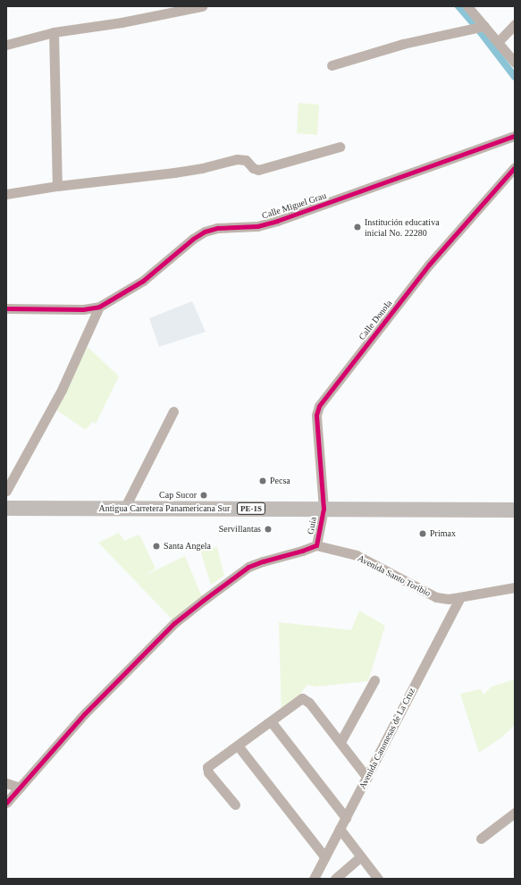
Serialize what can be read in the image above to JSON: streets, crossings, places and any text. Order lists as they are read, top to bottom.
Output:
{
  "streets": {
    "highway": ["Antigua Carretera Panamericana Sur", "PE-1S"],
    "street": [
      "Calle Miguel Grau",
      "Calle Donola",
      "Guía",
      "Avenida Santo Toribio",
      "Avenida Canonesas de La Cruz"
    ]
  },
  "crossings": [
    ["Calle Donola", "Antigua Carretera Panamericana Sur"],
    ["Calle Donola", "Guía"],
    ["Antigua Carretera Panamericana Sur", "Guía"],
    ["Guía", "Avenida Santo Toribio"],
    ["Avenida Santo Toribio", "Avenida Canonesas de La Cruz"]
  ],
  "places": [
    "Institución educativa inicial No. 22280",
    "Pecsa",
    "Cap Sucor",
    "Servillantas",
    "Primax",
    "Santa Angela"
  ]
}
